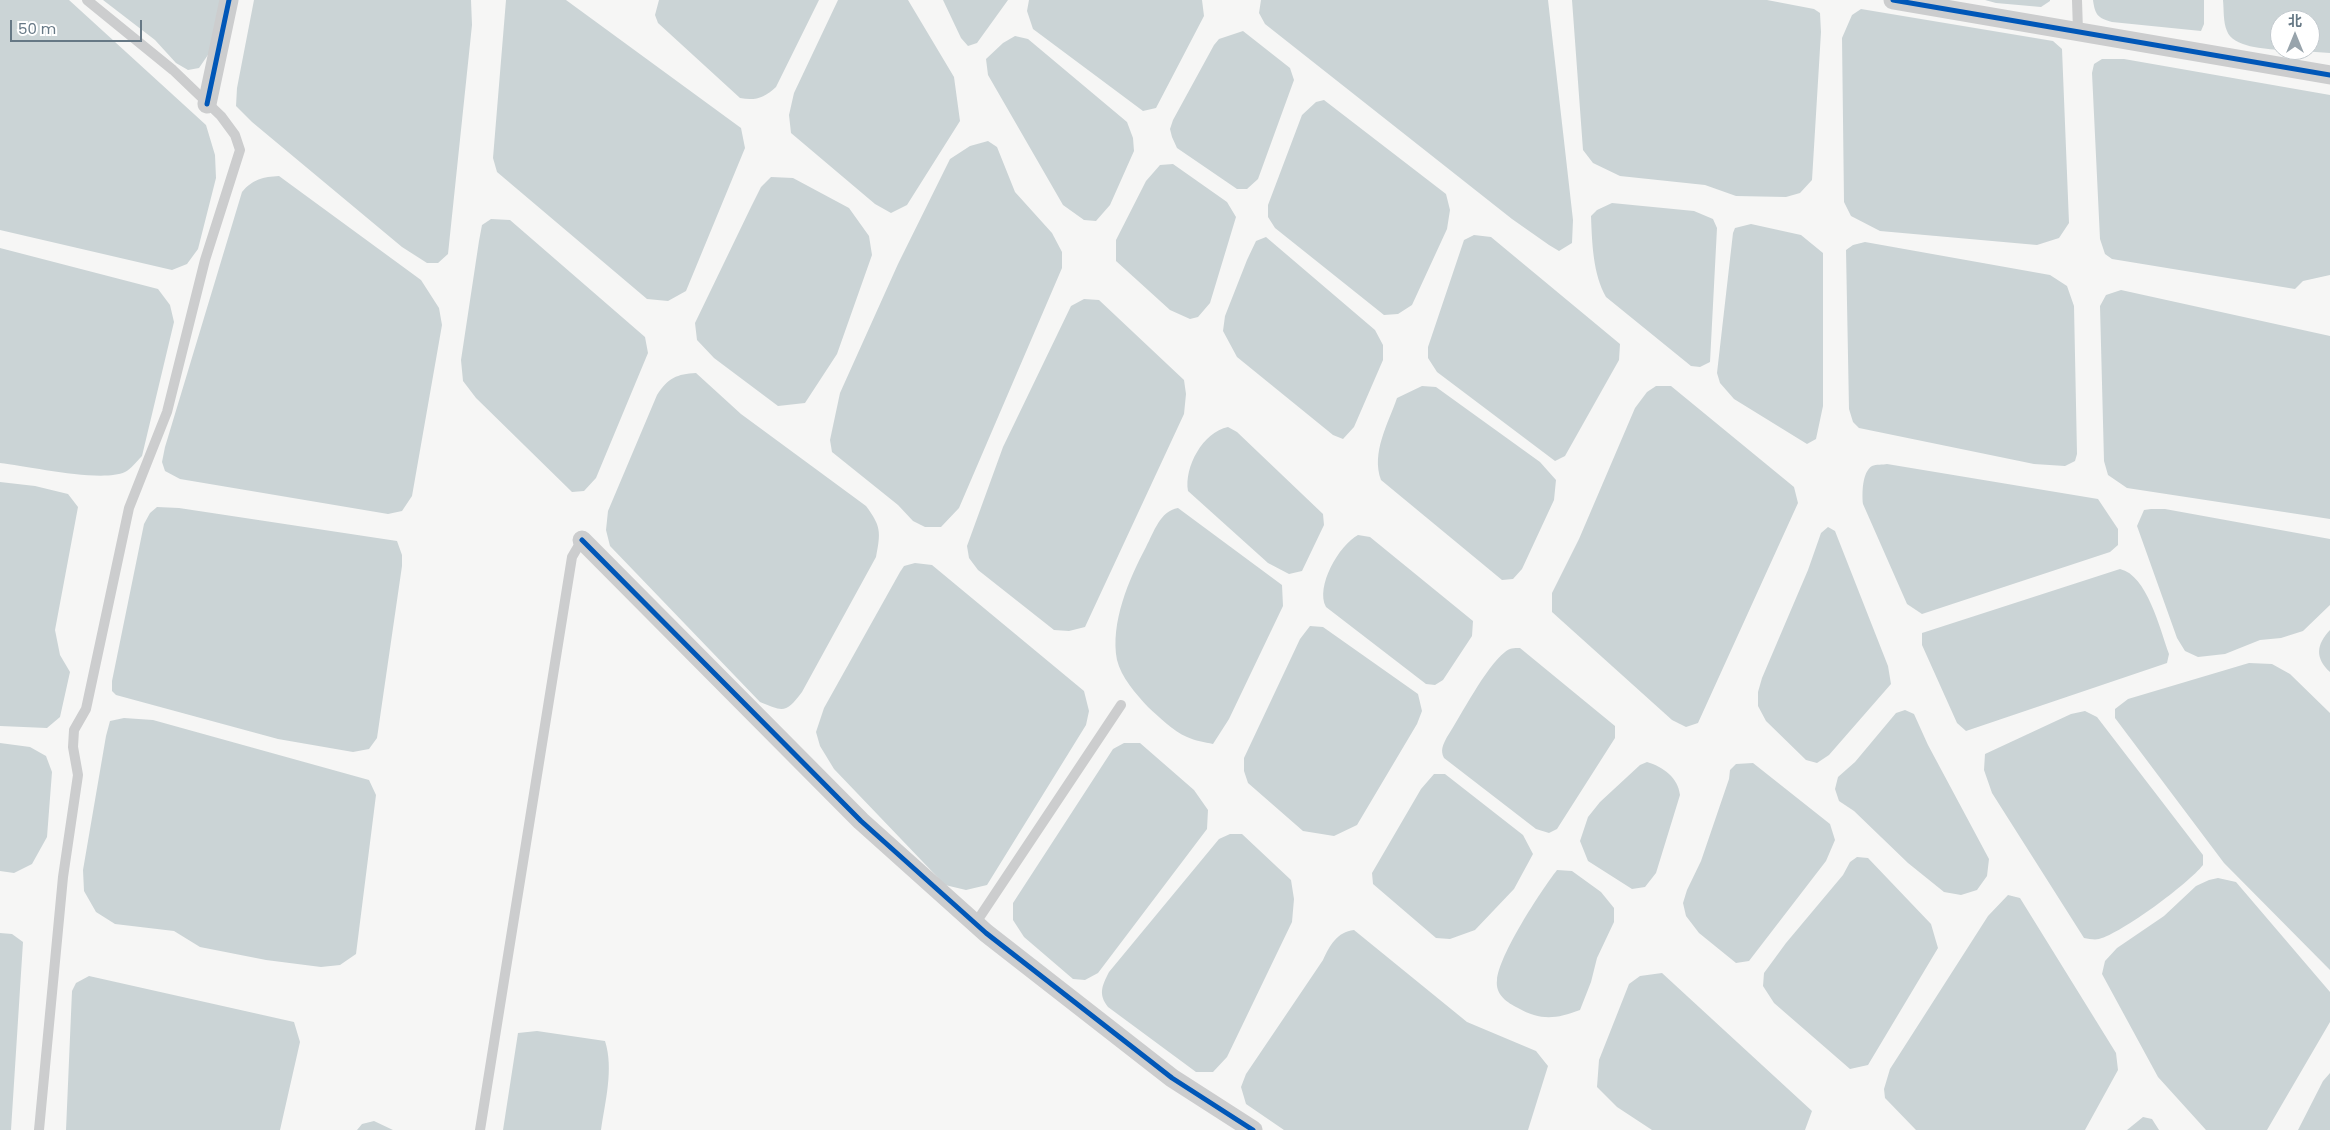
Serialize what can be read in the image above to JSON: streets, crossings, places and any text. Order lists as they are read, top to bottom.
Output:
{
  "scale_bar": "50 m",
  "north": "top"
}
